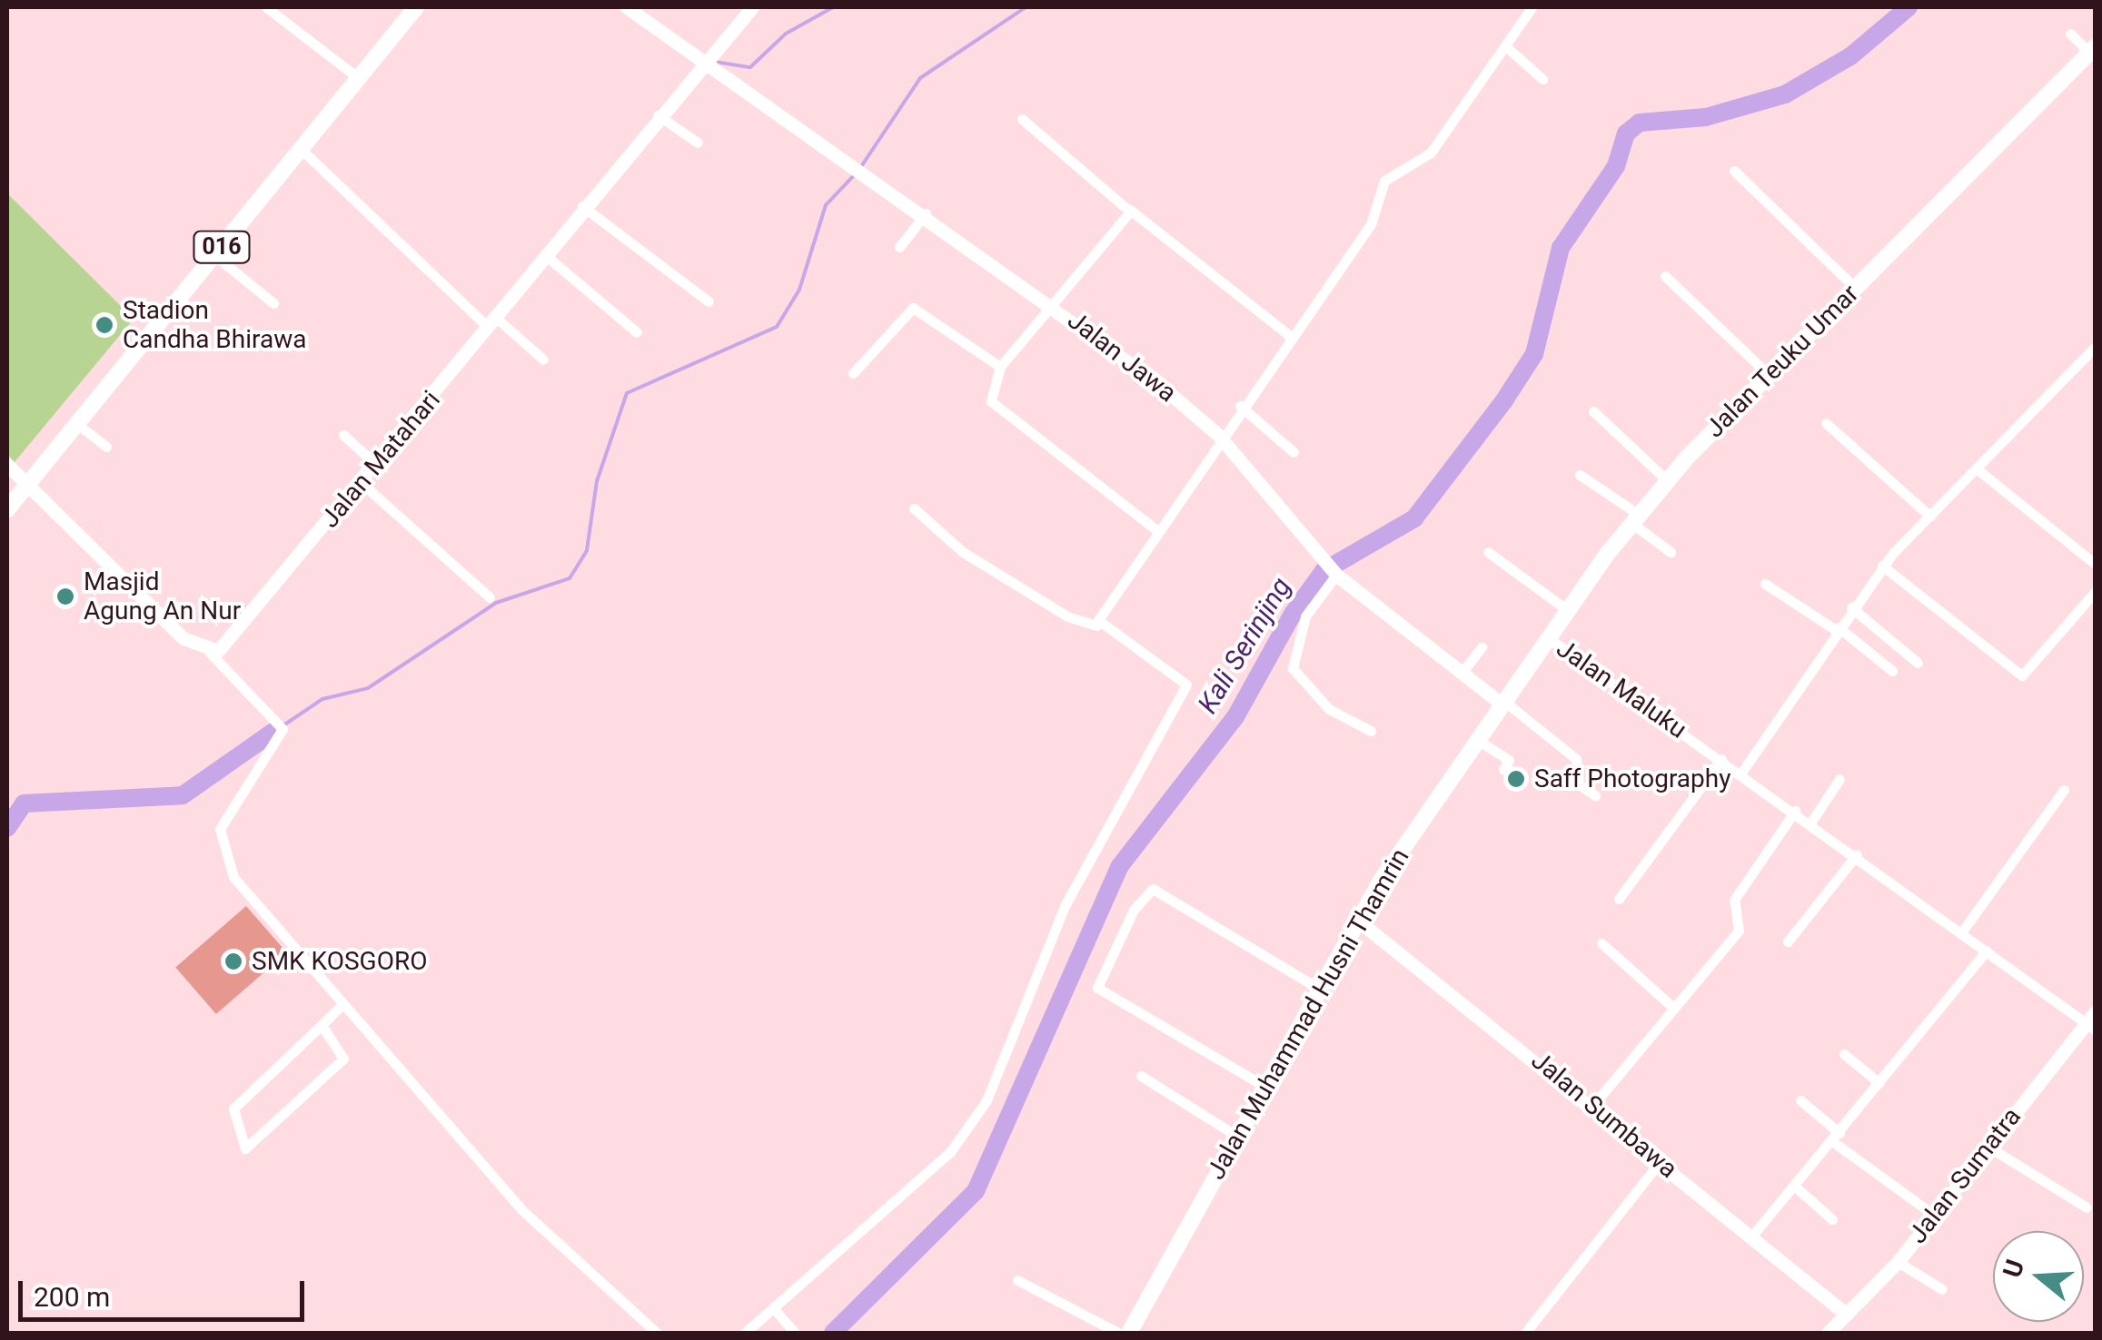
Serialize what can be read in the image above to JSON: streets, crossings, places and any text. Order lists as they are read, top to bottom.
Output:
{
  "streets": {
    "main road": ["016", "Jalan Teuku Umar", "Jalan Muhammad Husni Thamrin"],
    "street": [
      "Jalan Jawa",
      "Jalan Matahari",
      "Jalan Maluku",
      "Jalan Sumbawa",
      "Jalan Sumatra"
    ]
  },
  "crossings": [
    ["Jalan Jawa", "Jalan Teuku Umar"],
    ["Jalan Jawa", "Jalan Matahari"],
    ["Jalan Jawa", "Jalan Muhammad Husni Thamrin"],
    ["Jalan Teuku Umar", "Jalan Maluku"],
    ["Jalan Teuku Umar", "Jalan Muhammad Husni Thamrin"],
    ["Jalan Maluku", "Jalan Sumatra"],
    ["Jalan Muhammad Husni Thamrin", "Jalan Sumbawa"],
    ["Jalan Sumbawa", "Jalan Sumatra"]
  ],
  "water": ["Kali Serinjing"],
  "places": [
    "Stadion Candha Bhirawa",
    "Masjid Agung An Nur",
    "Saff Photography",
    "SMK KOSGORO"
  ],
  "scale_bar": "200 m",
  "north": "left"
}
